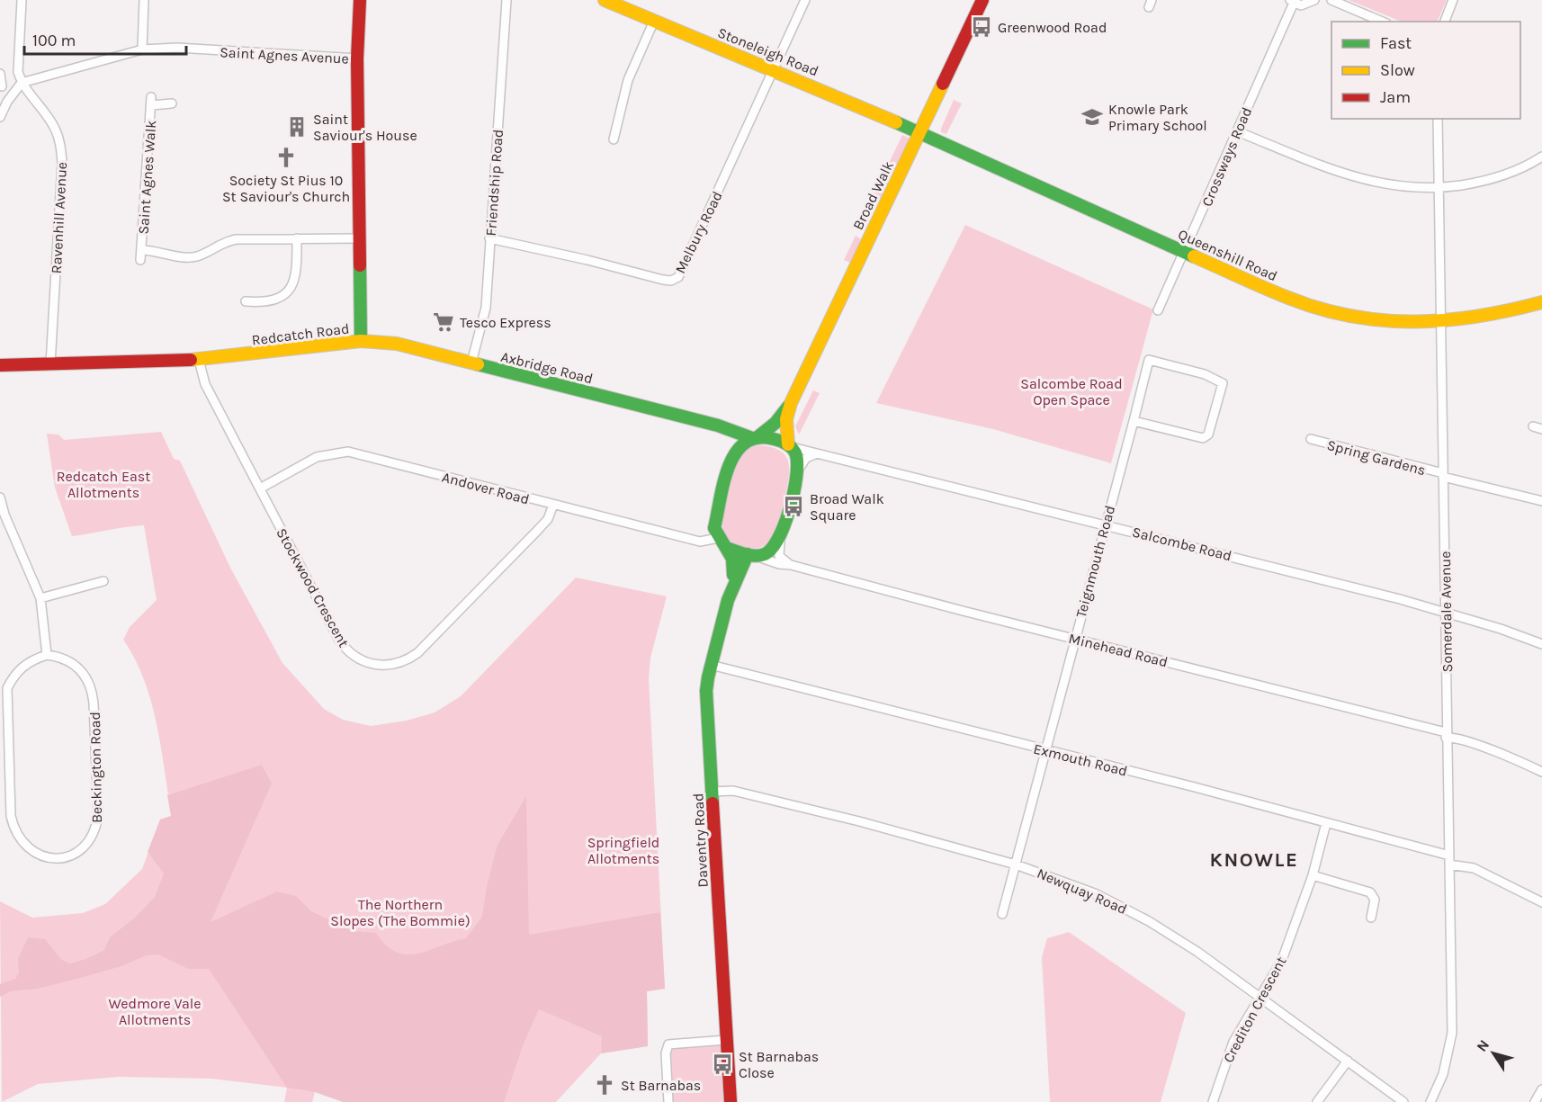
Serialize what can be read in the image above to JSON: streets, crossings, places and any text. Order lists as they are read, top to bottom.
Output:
{
  "streets": {
    "street": [
      "Stoneleigh Road",
      "Saint Agnes Avenue",
      "Crossways Road",
      "Saint Agnes Walk",
      "Friendship Road",
      "Broad Walk",
      "Ravenhill Avenue",
      "Melbury Road",
      "Queenshill Road",
      "Redcatch Road",
      "Axbridge Road",
      "Spring Gardens",
      "Andover Road",
      "Salcombe Road",
      "Teignmouth Road",
      "Stockwood Crescent",
      "Somerdale Avenue",
      "Minehead Road",
      "Exmouth Road",
      "Beckington Road",
      "Daventry Road",
      "Newquay Road",
      "Crediton Crescent"
    ]
  },
  "crossings": [
    ["Stoneleigh Road", "Broad Walk"],
    ["Stoneleigh Road", "Melbury Road"],
    ["Stoneleigh Road", "Queenshill Road"],
    ["Saint Agnes Avenue", "Ravenhill Avenue"],
    ["Saint Agnes Avenue", "Redcatch Road"],
    ["Crossways Road", "Queenshill Road"],
    ["Saint Agnes Walk", "Redcatch Road"],
    ["Friendship Road", "Melbury Road"],
    ["Friendship Road", "Axbridge Road"],
    ["Broad Walk", "Queenshill Road"],
    ["Broad Walk", "Axbridge Road"],
    ["Broad Walk", "Andover Road"],
    ["Broad Walk", "Salcombe Road"],
    ["Broad Walk", "Minehead Road"],
    ["Broad Walk", "Daventry Road"],
    ["Ravenhill Avenue", "Redcatch Road"],
    ["Queenshill Road", "Somerdale Avenue"],
    ["Redcatch Road", "Axbridge Road"],
    ["Redcatch Road", "Stockwood Crescent"],
    ["Axbridge Road", "Andover Road"],
    ["Axbridge Road", "Salcombe Road"],
    ["Axbridge Road", "Minehead Road"],
    ["Axbridge Road", "Daventry Road"],
    ["Spring Gardens", "Somerdale Avenue"],
    ["Andover Road", "Salcombe Road"],
    ["Andover Road", "Stockwood Crescent"],
    ["Andover Road", "Minehead Road"],
    ["Andover Road", "Daventry Road"],
    ["Salcombe Road", "Teignmouth Road"],
    ["Salcombe Road", "Somerdale Avenue"],
    ["Salcombe Road", "Minehead Road"],
    ["Salcombe Road", "Daventry Road"],
    ["Teignmouth Road", "Minehead Road"],
    ["Teignmouth Road", "Exmouth Road"],
    ["Teignmouth Road", "Newquay Road"],
    ["Somerdale Avenue", "Minehead Road"],
    ["Somerdale Avenue", "Exmouth Road"],
    ["Minehead Road", "Daventry Road"],
    ["Exmouth Road", "Daventry Road"],
    ["Exmouth Road", "Crediton Crescent"],
    ["Daventry Road", "Newquay Road"],
    ["Newquay Road", "Crediton Crescent"]
  ],
  "districts": ["KNOWLE"],
  "parks": [
    "Salcombe Road Open Space",
    "Redcatch East Allotments",
    "Springfield Allotments",
    "The Northern Slopes (The Bommie)",
    "Wedmore Vale Allotments"
  ],
  "places": {
    "bus stop": ["Greenwood Road", "Broad Walk Square", "St Barnabas Close"],
    "school or university": ["Knowle Park Primary School"],
    "building": ["Saint Saviour's House"],
    "church": ["Society St Pius 10 St Saviour's Church", "St Barnabas"],
    "supermarket": ["Tesco Express"]
  },
  "legend": ["Fast", "Slow", "Jam"],
  "scale_bar": "100 m",
  "north": "top left"
}
